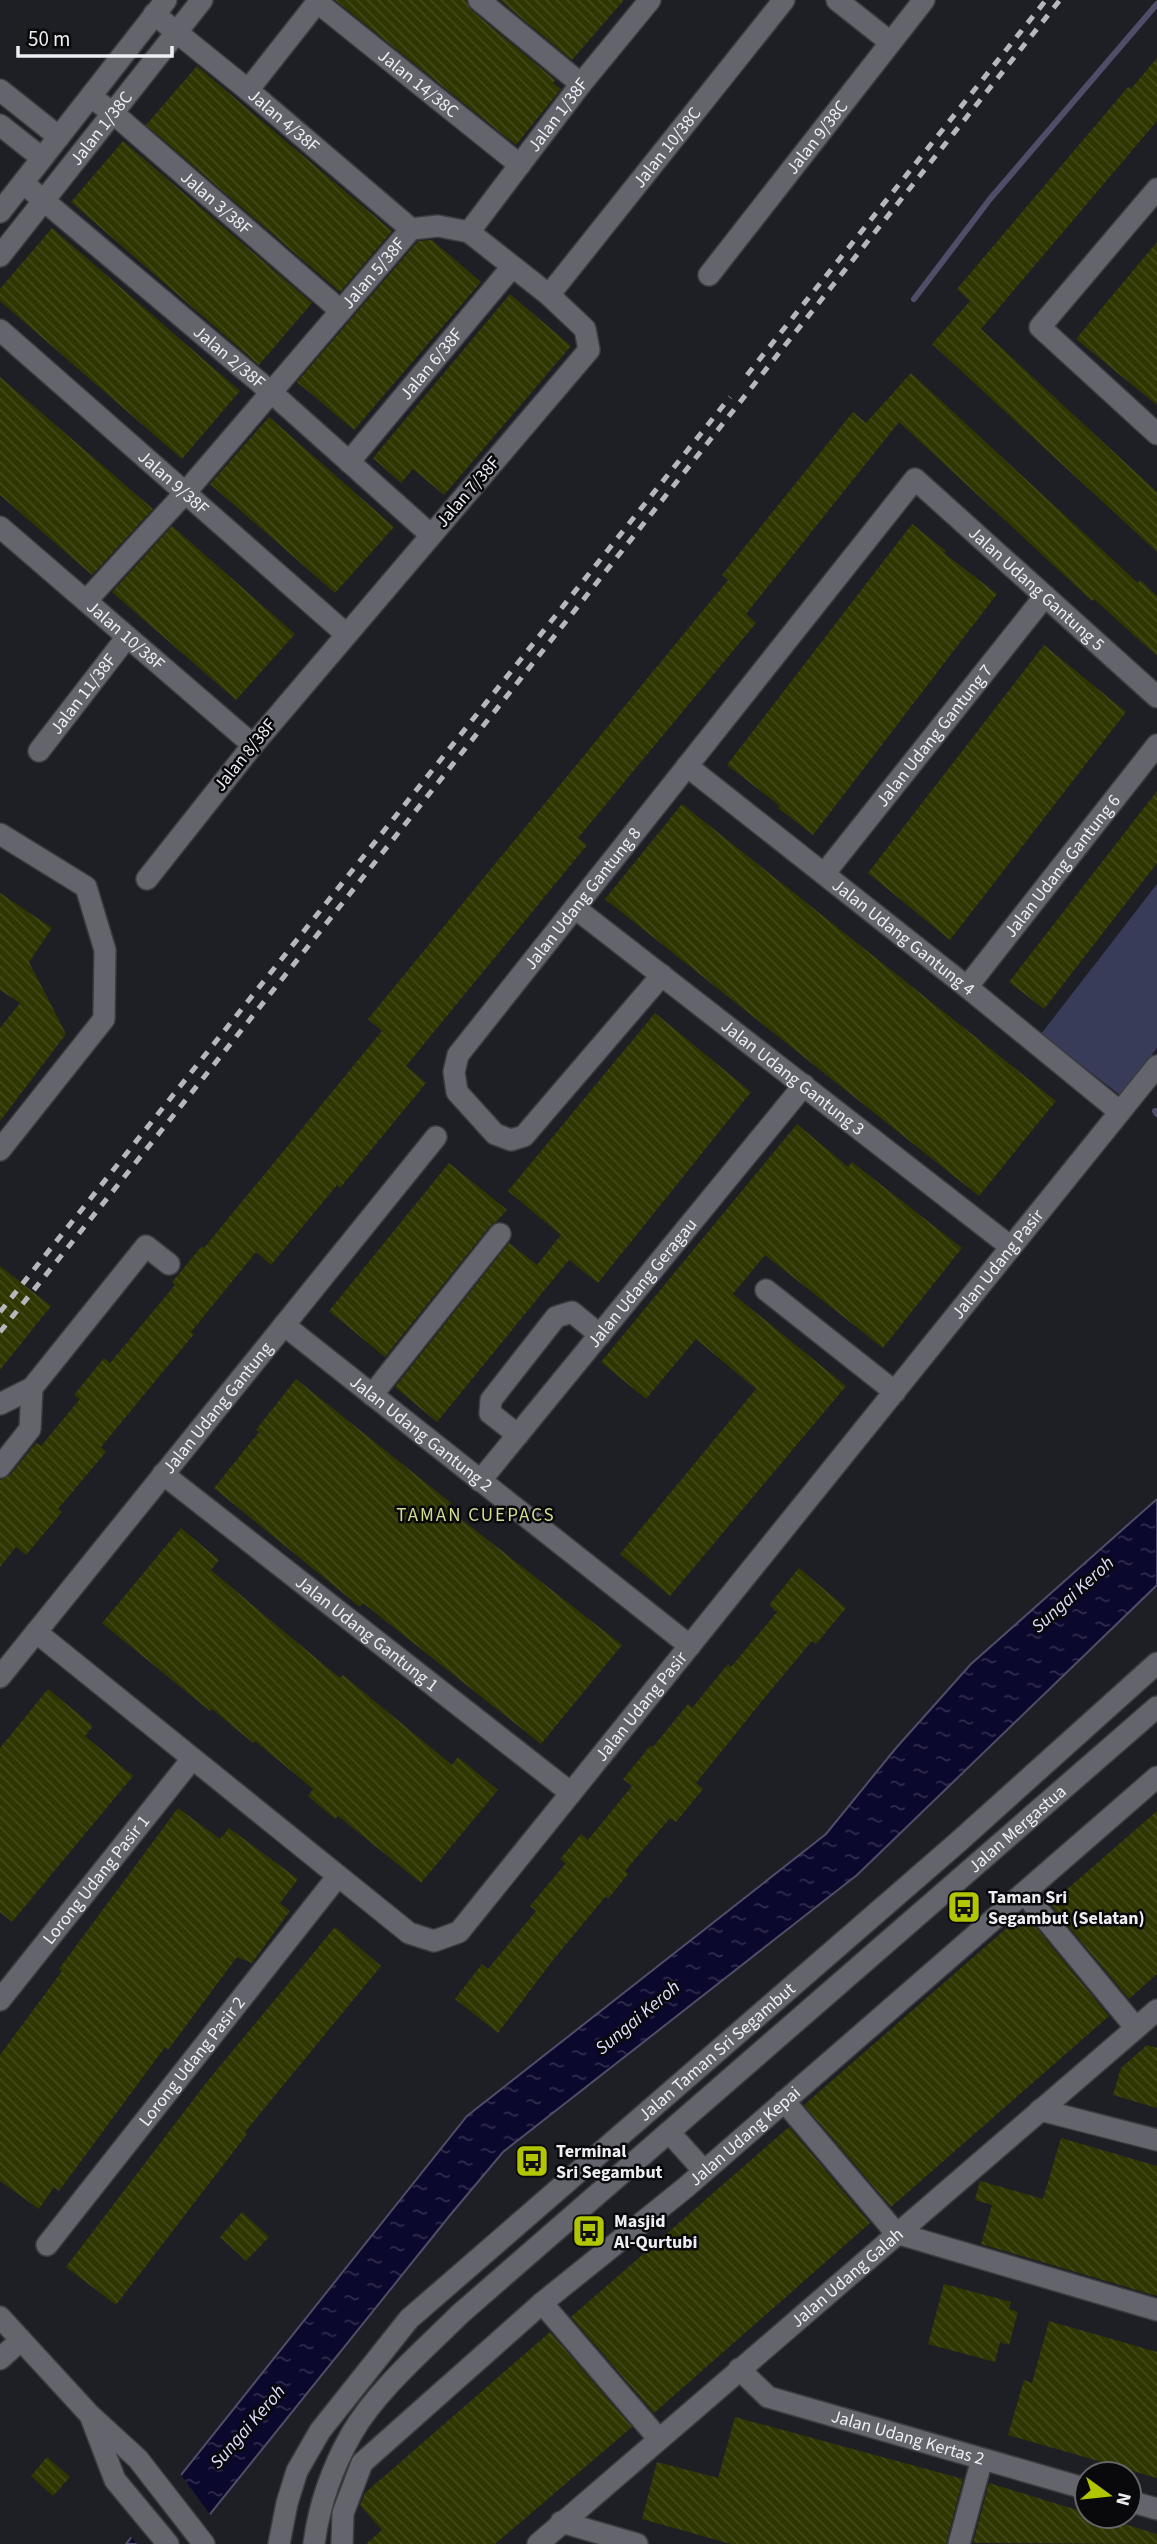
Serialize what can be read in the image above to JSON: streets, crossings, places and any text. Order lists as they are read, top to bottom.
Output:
{
  "streets": {
    "street": [
      "Jalan 14/38C",
      "Jalan 1/38F",
      "Jalan 4/38F",
      "Jalan 1/38C",
      "Jalan 9/38C",
      "Jalan 10/38C",
      "Jalan 3/38F",
      "Jalan 5/38F",
      "Jalan 2/38F",
      "Jalan 6/38F",
      "Jalan 9/38F",
      "Jalan 7/38F",
      "Jalan Udang Gantung 5",
      "Jalan 10/38F",
      "Jalan 11/38F",
      "Jalan Udang Gantung 7",
      "Jalan 8/38F",
      "Jalan Udang Gantung 6",
      "Jalan Udang Gantung 8",
      "Jalan Udang Gantung 4",
      "Jalan Udang Gantung 3",
      "Jalan Udang Pasir",
      "Jalan Udang Geragau",
      "Jalan Udang Gantung",
      "Jalan Udang Gantung 2",
      "Jalan Udang Gantung 1",
      "Jalan Mergastua",
      "Lorong Udang Pasir 1",
      "Jalan Taman Sri Segambut",
      "Lorong Udang Pasir 2",
      "Jalan Udang Kepai",
      "Jalan Udang Galah",
      "Jalan Udang Kertas 2"
    ]
  },
  "crossings": [
    ["Jalan 14/38C", "Jalan 1/38F"],
    ["Jalan 1/38F", "Jalan 5/38F"],
    ["Jalan 4/38F", "Jalan 1/38C"],
    ["Jalan 4/38F", "Jalan 5/38F"],
    ["Jalan 1/38C", "Jalan 3/38F"],
    ["Jalan 1/38C", "Jalan 2/38F"],
    ["Jalan 10/38C", "Jalan 5/38F"],
    ["Jalan 3/38F", "Jalan 5/38F"],
    ["Jalan 5/38F", "Jalan 2/38F"],
    ["Jalan 5/38F", "Jalan 6/38F"],
    ["Jalan 5/38F", "Jalan 9/38F"],
    ["Jalan 5/38F", "Jalan 7/38F"],
    ["Jalan 5/38F", "Jalan 10/38F"],
    ["Jalan 2/38F", "Jalan 6/38F"],
    ["Jalan 2/38F", "Jalan 7/38F"],
    ["Jalan 9/38F", "Jalan 7/38F"],
    ["Jalan 9/38F", "Jalan 8/38F"],
    ["Jalan 7/38F", "Jalan 8/38F"],
    ["Jalan Udang Gantung 5", "Jalan Udang Gantung 7"],
    ["Jalan Udang Gantung 5", "Jalan Udang Gantung 8"],
    ["Jalan 10/38F", "Jalan 11/38F"],
    ["Jalan 10/38F", "Jalan 8/38F"],
    ["Jalan Udang Gantung 7", "Jalan Udang Gantung 4"],
    ["Jalan Udang Gantung 6", "Jalan Udang Gantung 4"],
    ["Jalan Udang Gantung 8", "Jalan Udang Gantung 4"],
    ["Jalan Udang Gantung 8", "Jalan Udang Gantung 3"],
    ["Jalan Udang Gantung 4", "Jalan Udang Pasir"],
    ["Jalan Udang Gantung 3", "Jalan Udang Pasir"],
    ["Jalan Udang Gantung 3", "Jalan Udang Geragau"],
    ["Jalan Udang Pasir", "Jalan Udang Gantung"],
    ["Jalan Udang Pasir", "Jalan Udang Gantung 2"],
    ["Jalan Udang Pasir", "Jalan Udang Gantung 1"],
    ["Jalan Udang Pasir", "Lorong Udang Pasir 1"],
    ["Jalan Udang Pasir", "Lorong Udang Pasir 2"],
    ["Jalan Udang Geragau", "Jalan Udang Gantung 2"],
    ["Jalan Udang Gantung", "Jalan Udang Gantung 2"],
    ["Jalan Udang Gantung", "Jalan Udang Gantung 1"],
    ["Jalan Mergastua", "Jalan Taman Sri Segambut"],
    ["Jalan Udang Galah", "Jalan Udang Kertas 2"]
  ],
  "districts": ["TAMAN CUEPACS"],
  "water": ["Sungai Keroh"],
  "places": {
    "bus stop": ["Taman Sri Segambut (Selatan)", "Terminal Sri Segambut", "Masjid Al-Qurtubi"]
  },
  "scale_bar": "50 m",
  "north": "right"
}
